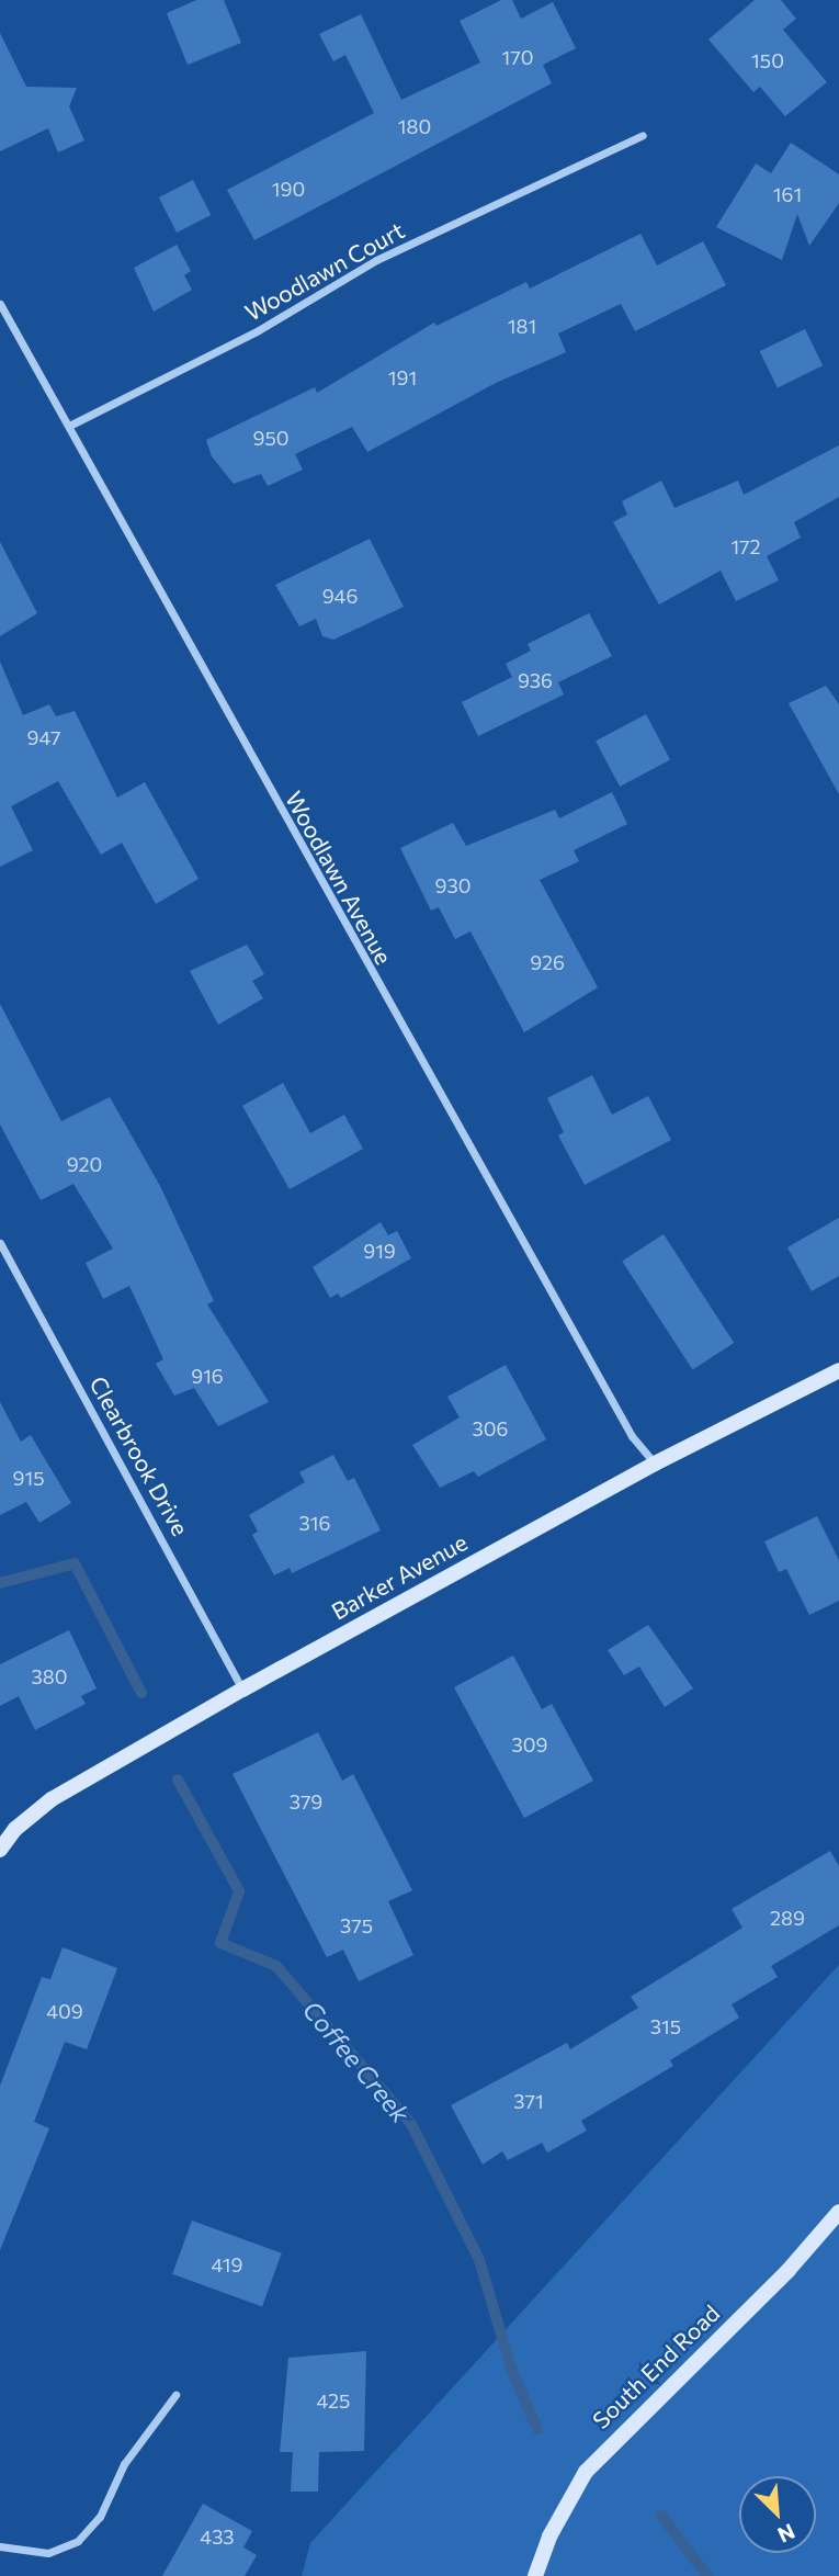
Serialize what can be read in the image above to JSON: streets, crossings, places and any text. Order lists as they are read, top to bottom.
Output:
{
  "streets": {
    "street": [
      "Woodlawn Court",
      "Woodlawn Avenue",
      "Clearbrook Drive",
      "Barker Avenue",
      "South End Road"
    ]
  },
  "crossings": [
    ["Woodlawn Court", "Woodlawn Avenue"],
    ["Woodlawn Avenue", "Barker Avenue"],
    ["Clearbrook Drive", "Barker Avenue"]
  ],
  "water": ["Coffee Creek"],
  "house_numbers": [
    "170",
    "150",
    "180",
    "190",
    "161",
    "181",
    "191",
    "950",
    "172",
    "946",
    "936",
    "947",
    "930",
    "926",
    "920",
    "919",
    "916",
    "306",
    "915",
    "316",
    "380",
    "309",
    "379",
    "289",
    "375",
    "409",
    "315",
    "371",
    "419",
    "425",
    "433"
  ],
  "north": "bottom right"
}
